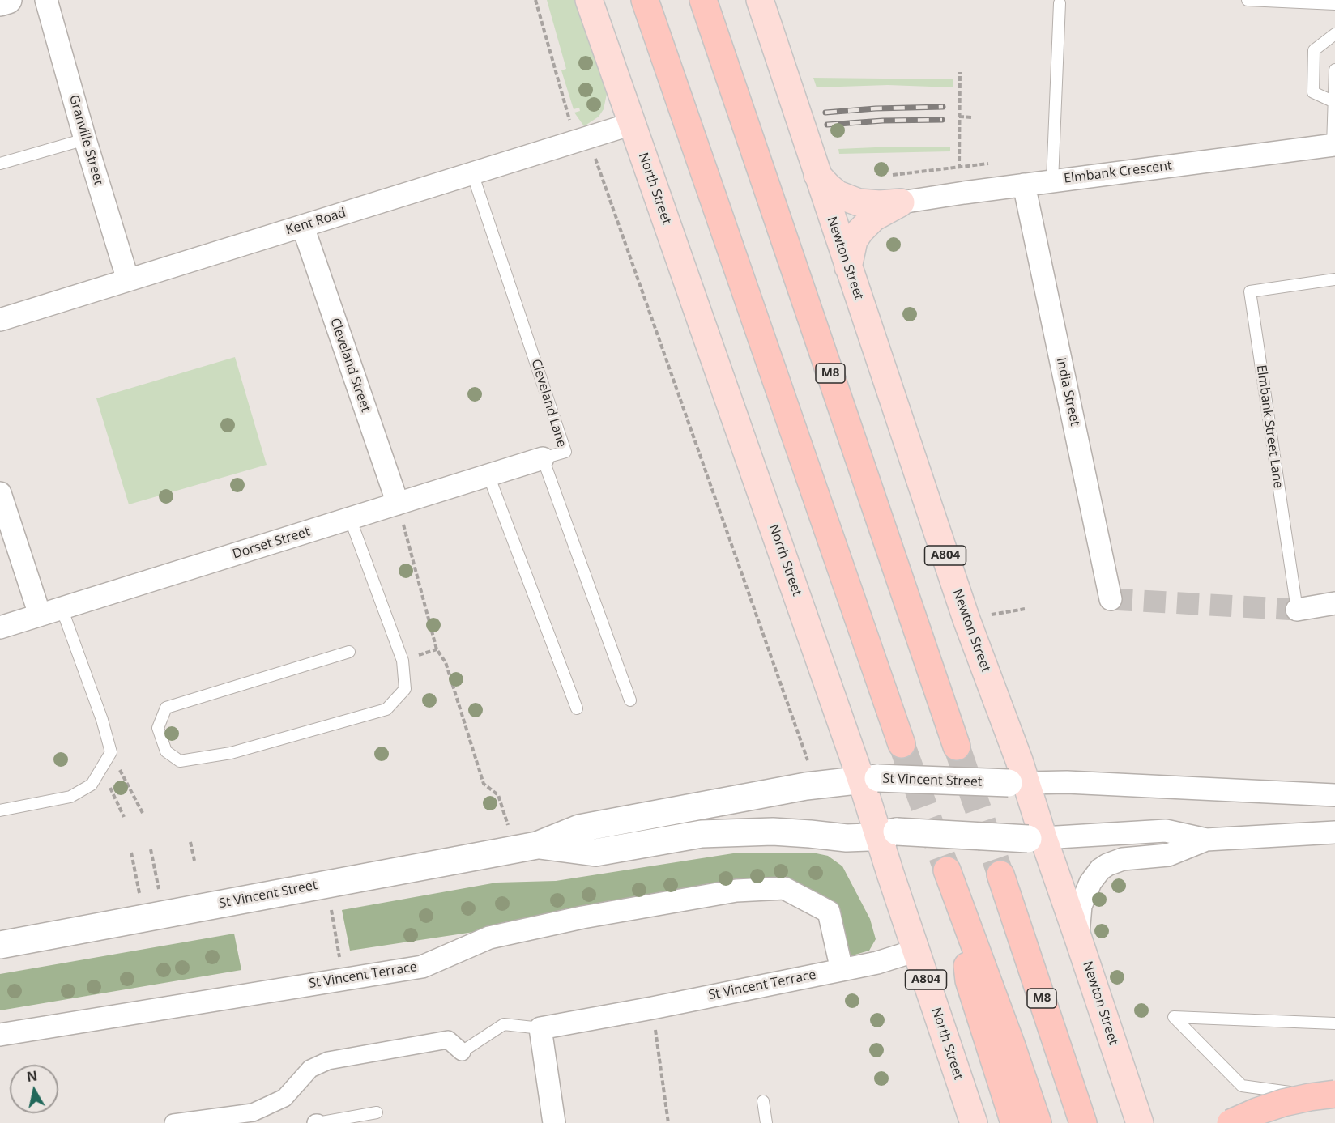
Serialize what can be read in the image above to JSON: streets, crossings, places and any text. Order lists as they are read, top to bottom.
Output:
{
  "streets": {
    "highway": ["M8"],
    "main road": ["North Street", "Newton Street", "A804"],
    "street": [
      "Granville Street",
      "Elmbank Crescent",
      "Kent Road",
      "Cleveland Street",
      "India Street",
      "Elmbank Street Lane",
      "Dorset Street",
      "St Vincent Street",
      "St Vincent Terrace"
    ],
    "lane": ["Cleveland Lane"]
  },
  "crossings": [
    ["Granville Street", "Kent Road"],
    ["Elmbank Crescent", "India Street"],
    ["North Street", "Kent Road"],
    ["North Street", "St Vincent Street"],
    ["North Street", "St Vincent Terrace"],
    ["Kent Road", "Cleveland Street"],
    ["Kent Road", "Cleveland Lane"],
    ["Newton Street", "St Vincent Street"],
    ["Cleveland Street", "Dorset Street"],
    ["Cleveland Lane", "Dorset Street"]
  ],
  "north": "top"
}
